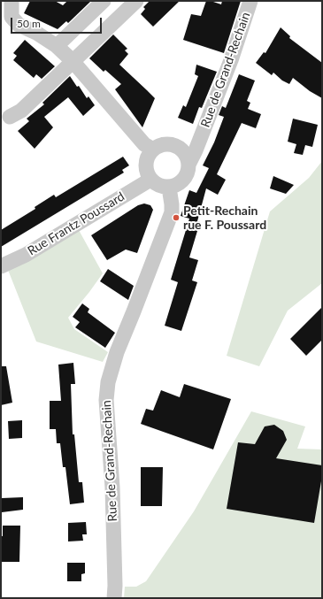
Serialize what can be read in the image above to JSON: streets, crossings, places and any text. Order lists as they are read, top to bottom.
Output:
{
  "streets": {
    "street": ["Rue de Grand-Rechain", "Rue Frantz Poussard"]
  },
  "crossings": [
    ["Rue de Grand-Rechain", "Rue Frantz Poussard"]
  ],
  "places": ["Petit-Rechain rue F. Poussard"],
  "scale_bar": "50 m"
}
